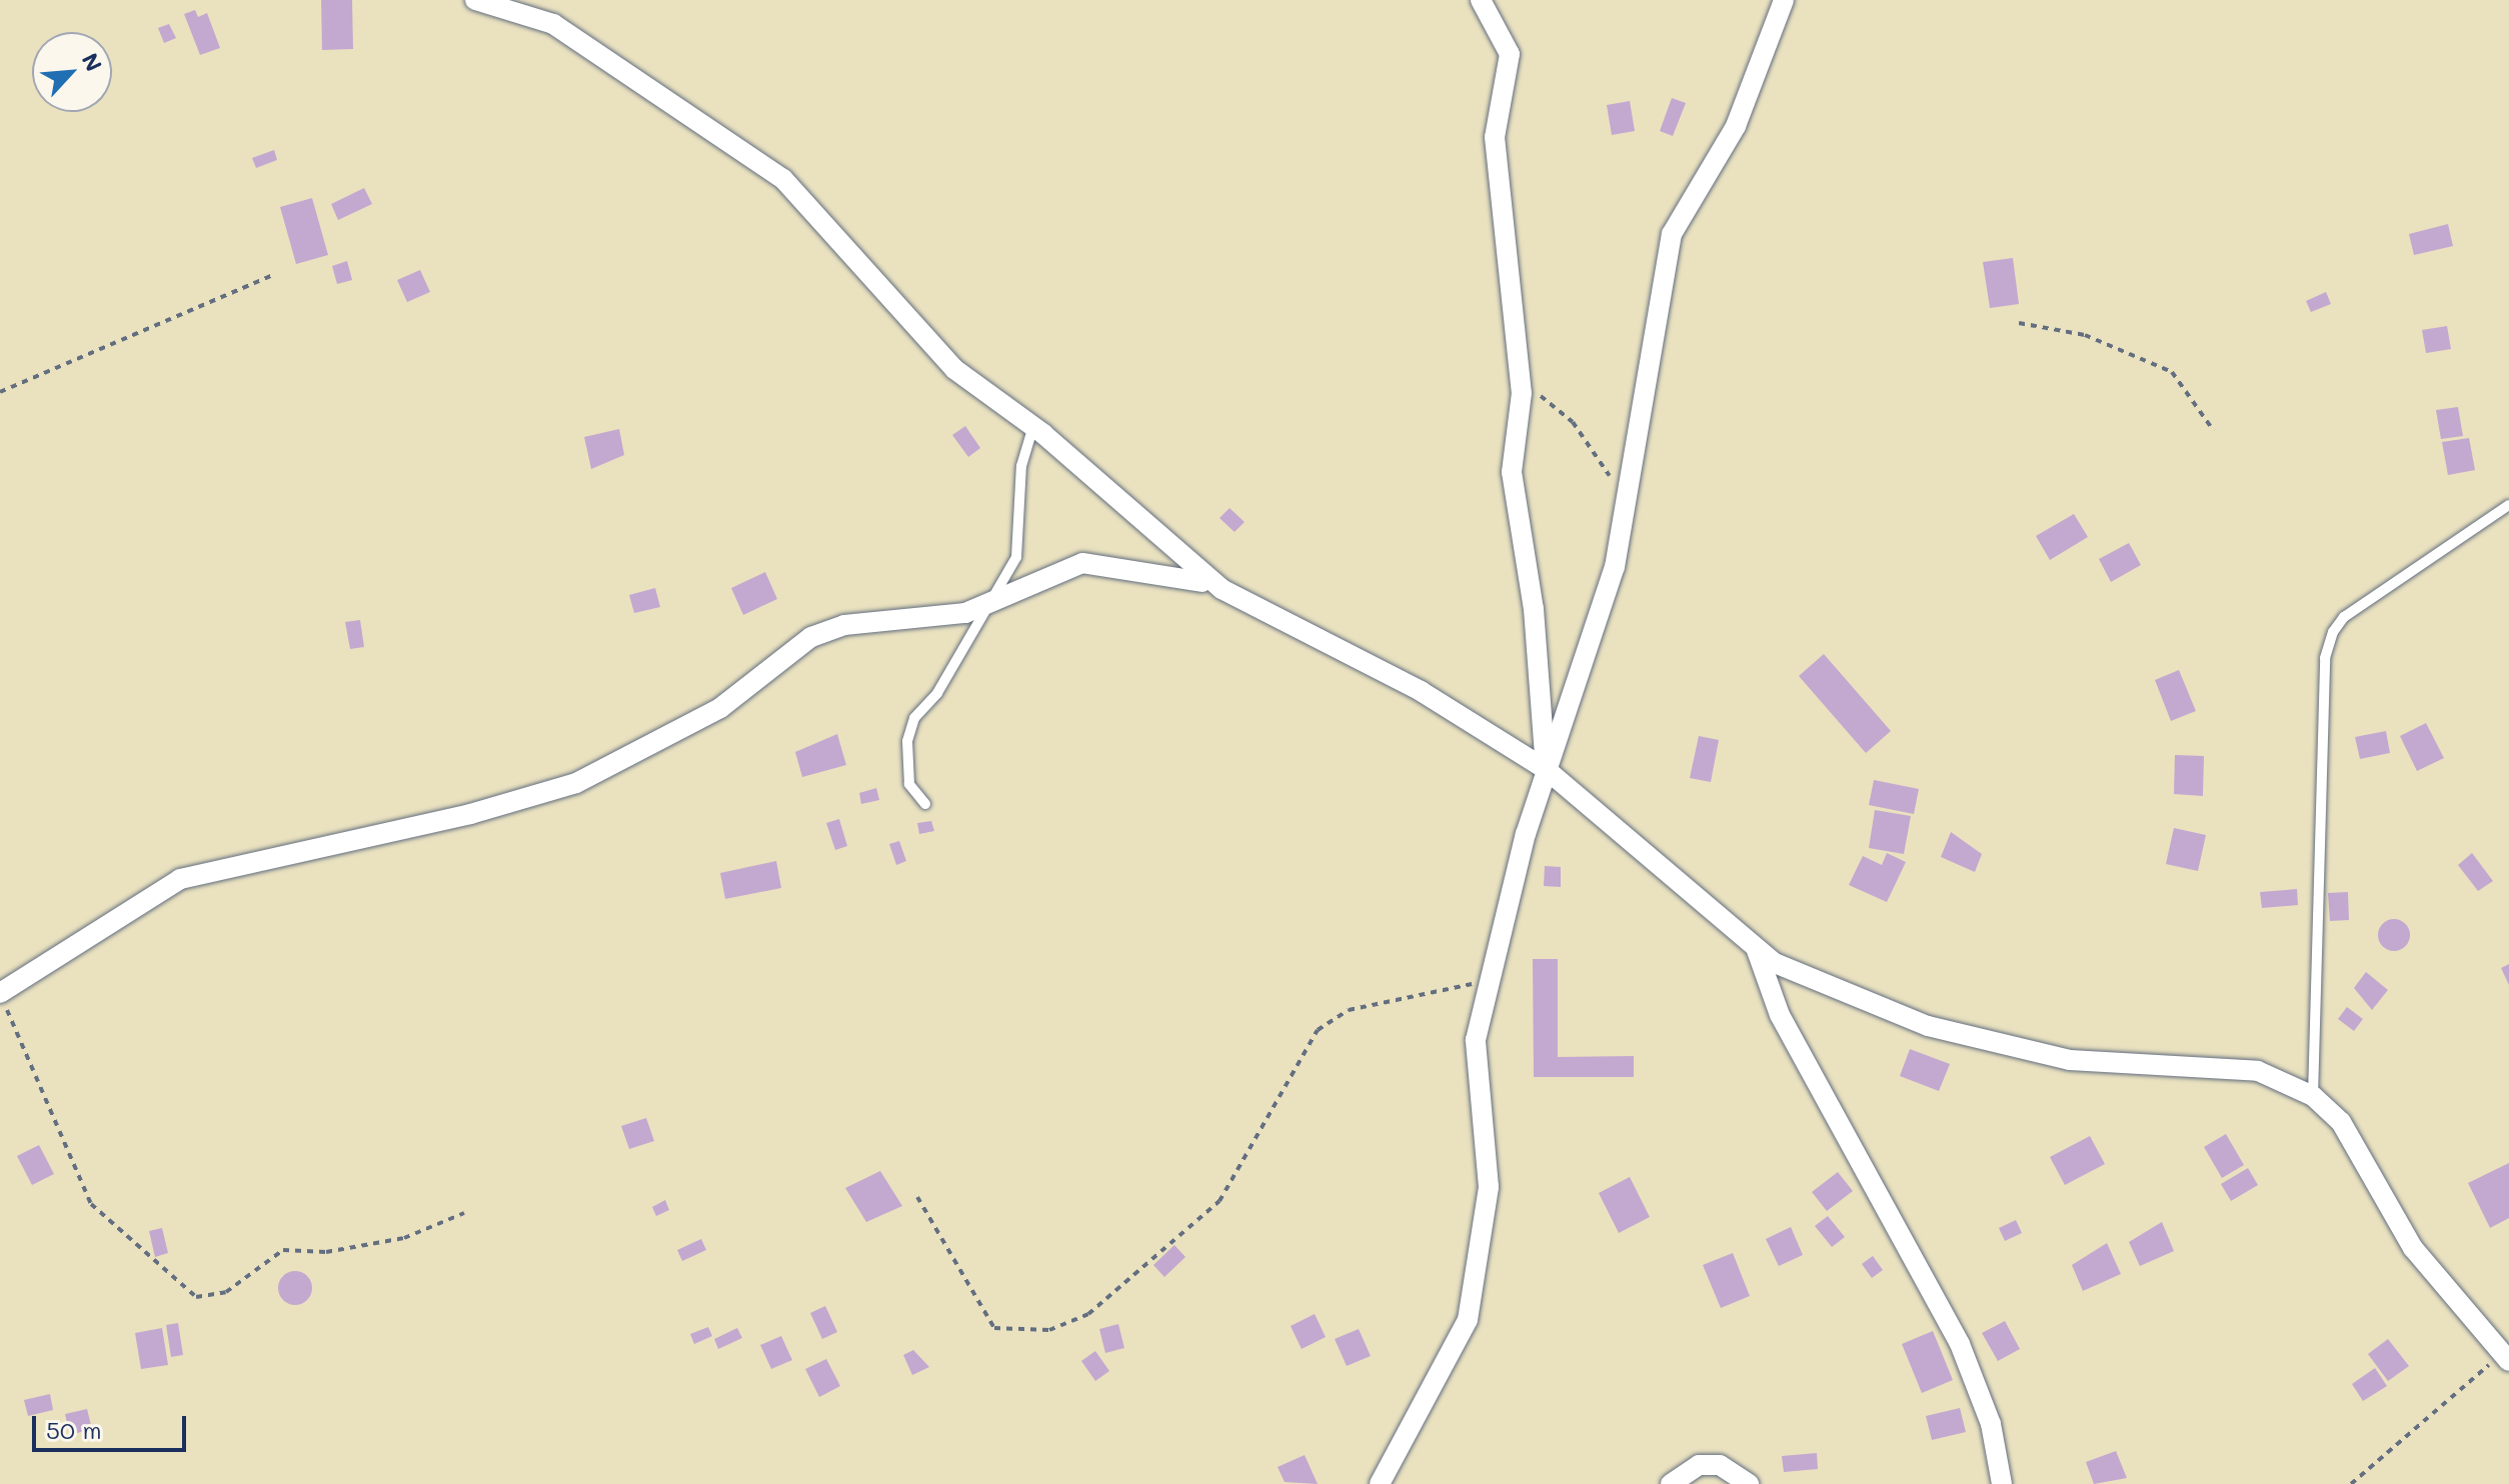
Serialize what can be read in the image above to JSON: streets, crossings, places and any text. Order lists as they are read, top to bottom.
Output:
{
  "scale_bar": "50 m",
  "north": "top right"
}
